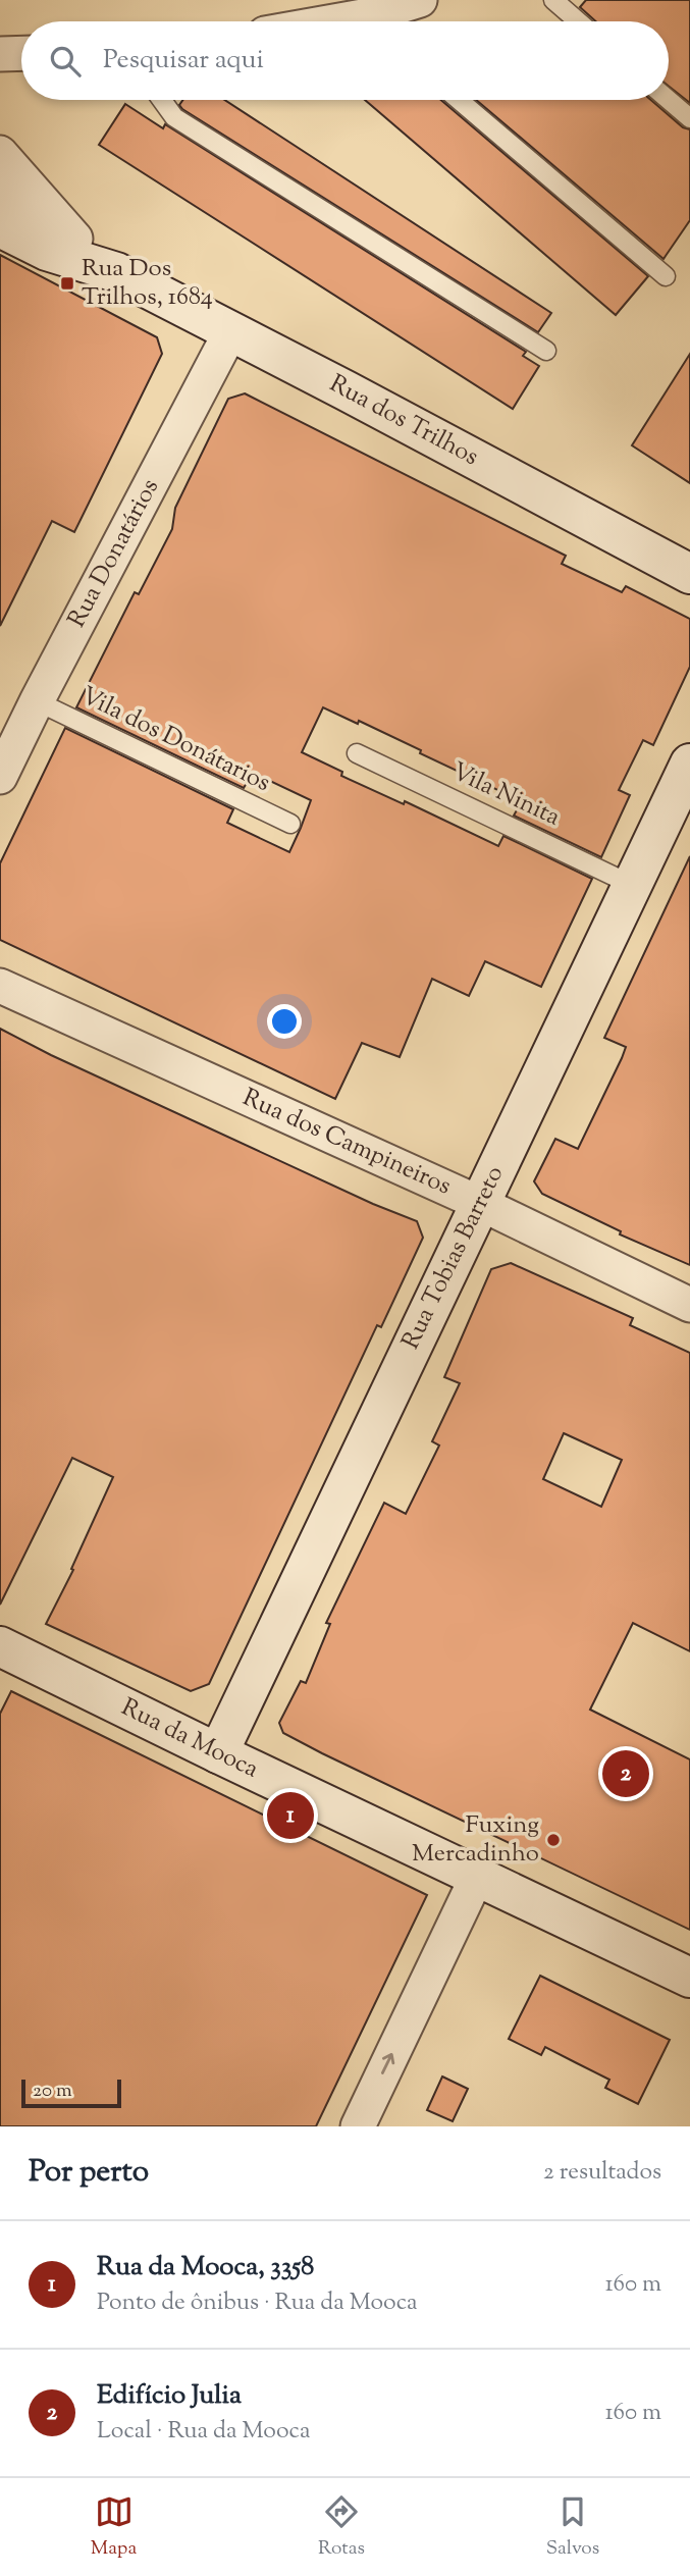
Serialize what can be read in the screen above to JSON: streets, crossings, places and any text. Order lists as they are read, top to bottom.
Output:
{
  "streets": {
    "main road": ["Rua dos Trilhos", "Rua Tobias Barreto", "Rua da Mooca"],
    "street": ["Rua Donatários", "Rua dos Campineiros"],
    "lane": ["Vila dos Donátarios", "Vila Ninita"]
  },
  "crossings": [
    ["Rua dos Trilhos", "Rua Donatários"],
    ["Rua Donatários", "Vila dos Donátarios"],
    ["Vila Ninita", "Rua Tobias Barreto"],
    ["Rua dos Campineiros", "Rua Tobias Barreto"],
    ["Rua Tobias Barreto", "Rua da Mooca"]
  ],
  "places": {
    "transit": ["Rua Dos Trilhos, 1684"],
    "other": ["Fuxing Mercadinho"]
  },
  "scale_bar": "20 m",
  "page": {
    "search": "Pesquisar aqui",
    "pins": ["2", "1"],
    "scale": "20 m",
    "heading": ["Por perto", "2 resultados"],
    "list": [
      {
        "mark": "1",
        "name": "Rua da Mooca, 3358",
        "note": "Ponto de ônibus · Rua da Mooca",
        "value": "160 m"
      },
      {
        "mark": "2",
        "name": "Edifício Julia",
        "note": "Local · Rua da Mooca",
        "value": "160 m"
      }
    ],
    "nav": ["Mapa", "Rotas", "Salvos"]
  }
}
